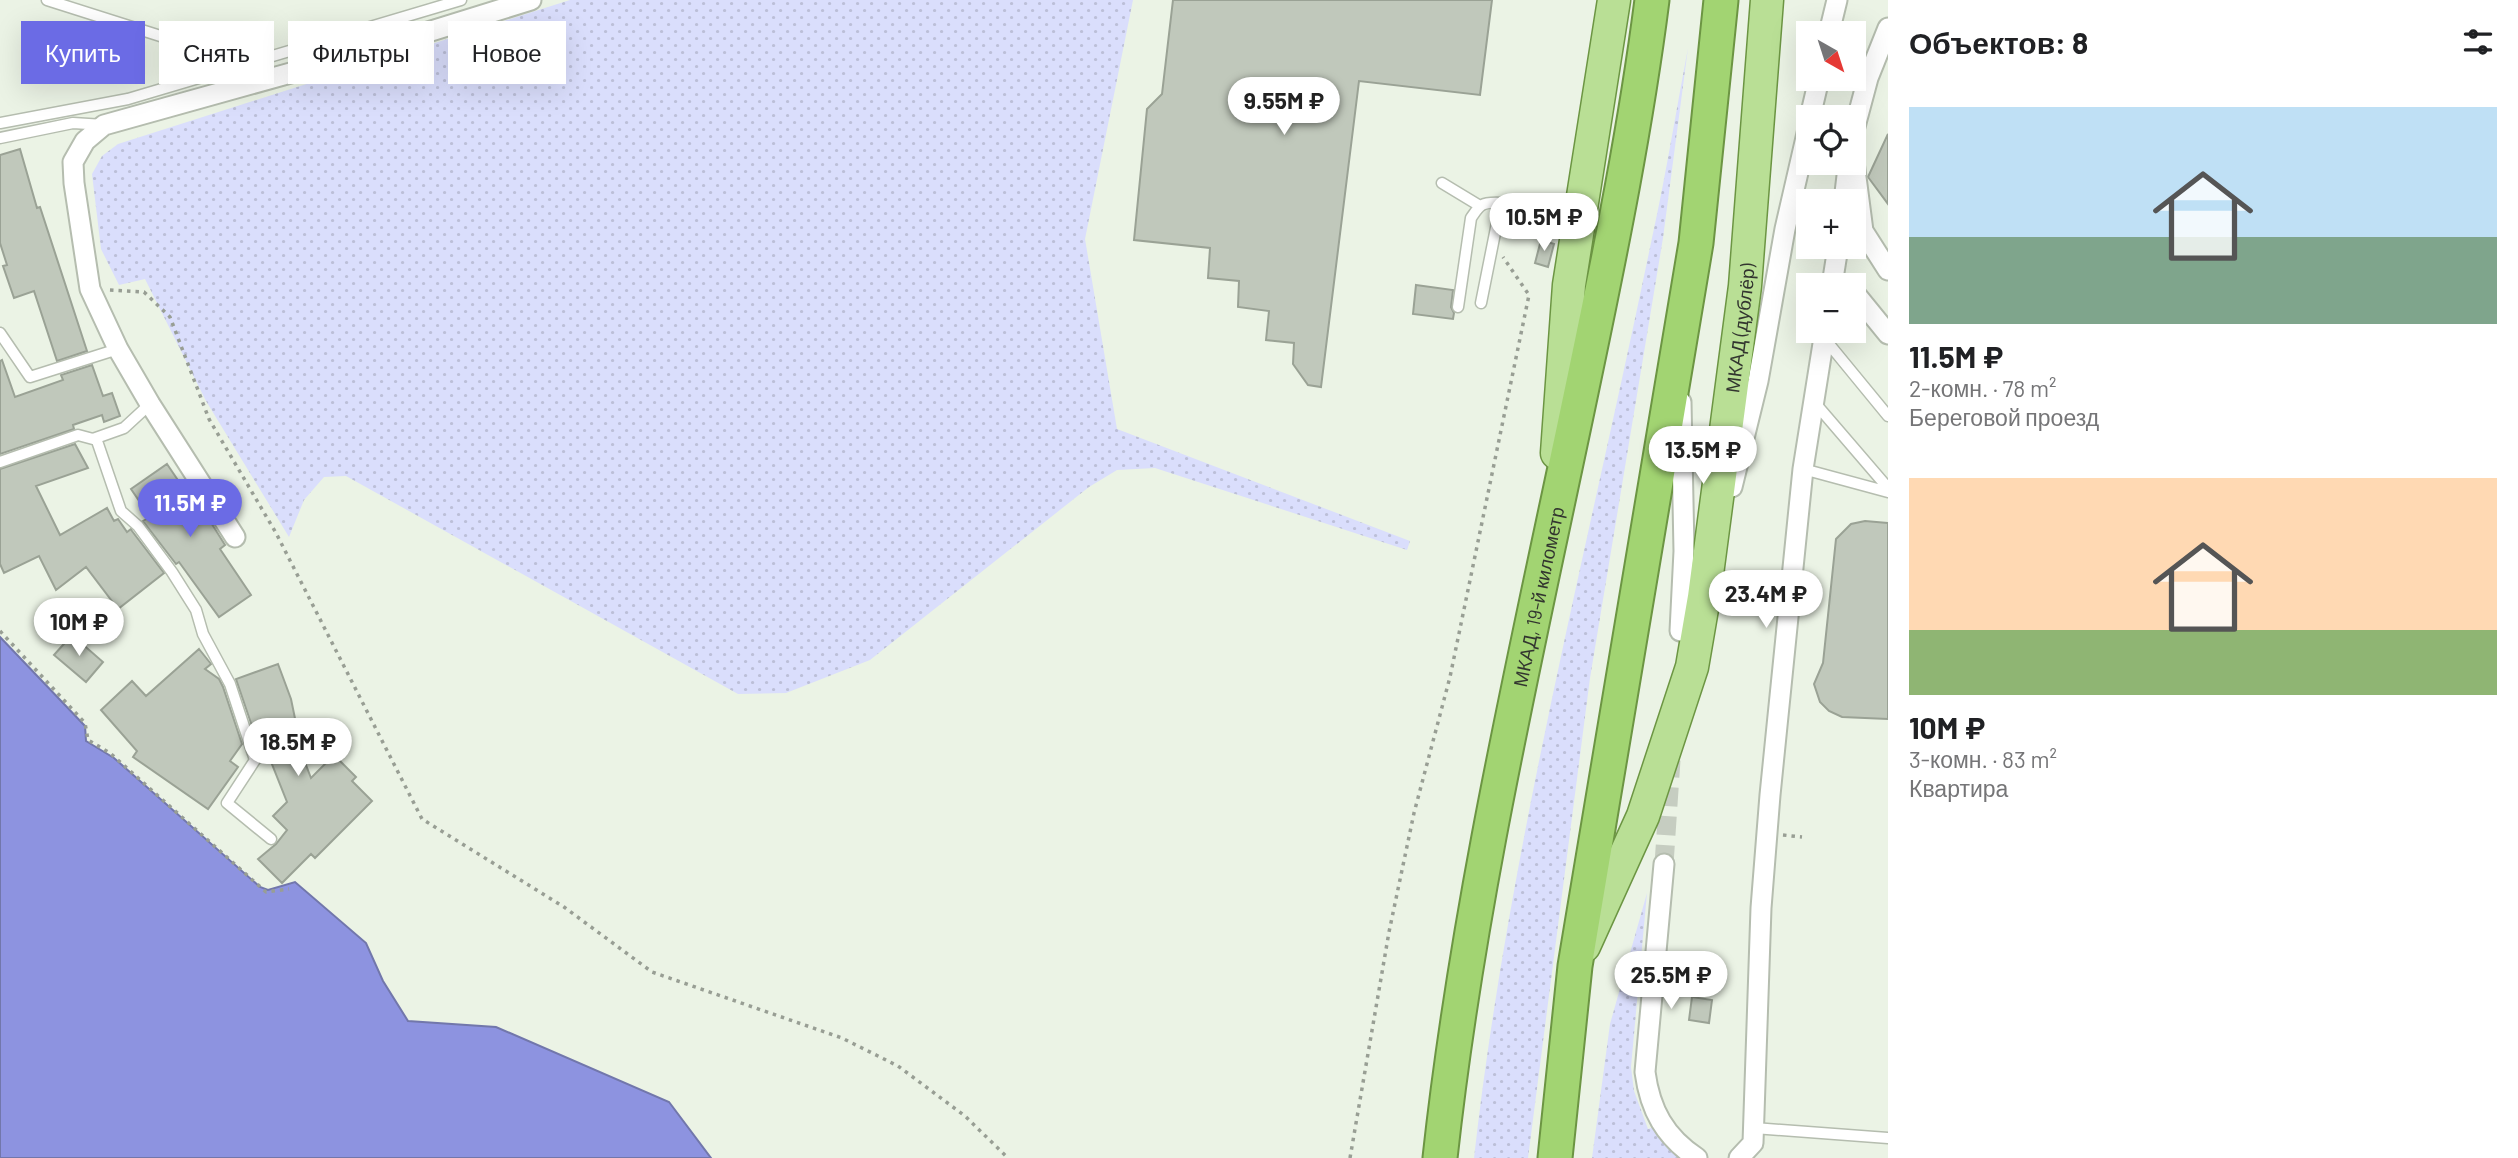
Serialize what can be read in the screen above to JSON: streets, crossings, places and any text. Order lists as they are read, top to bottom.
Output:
{
  "streets": {
    "highway": ["МКАД, 19-й километр"],
    "main road": ["МКАД (дублёр)"]
  },
  "north": "bottom right",
  "page": {
    "heading": "Объектов: 8",
    "map_buttons": ["+", "−"],
    "chip": [
      "Купить",
      "Снять",
      "Фильтры",
      "Новое"
    ],
    "price": [
      "9.55M ₽",
      "10.5M ₽",
      "13.5M ₽",
      "11.5M ₽",
      "23.4M ₽",
      "10M ₽",
      "18.5M ₽",
      "25.5M ₽"
    ],
    "list": [
      {
        "name": "11.5M ₽",
        "note": "2-комн. · 78 m² · Береговой проезд"
      },
      {
        "name": "10M ₽",
        "note": "3-комн. · 83 m² · Квартира"
      }
    ]
  }
}
